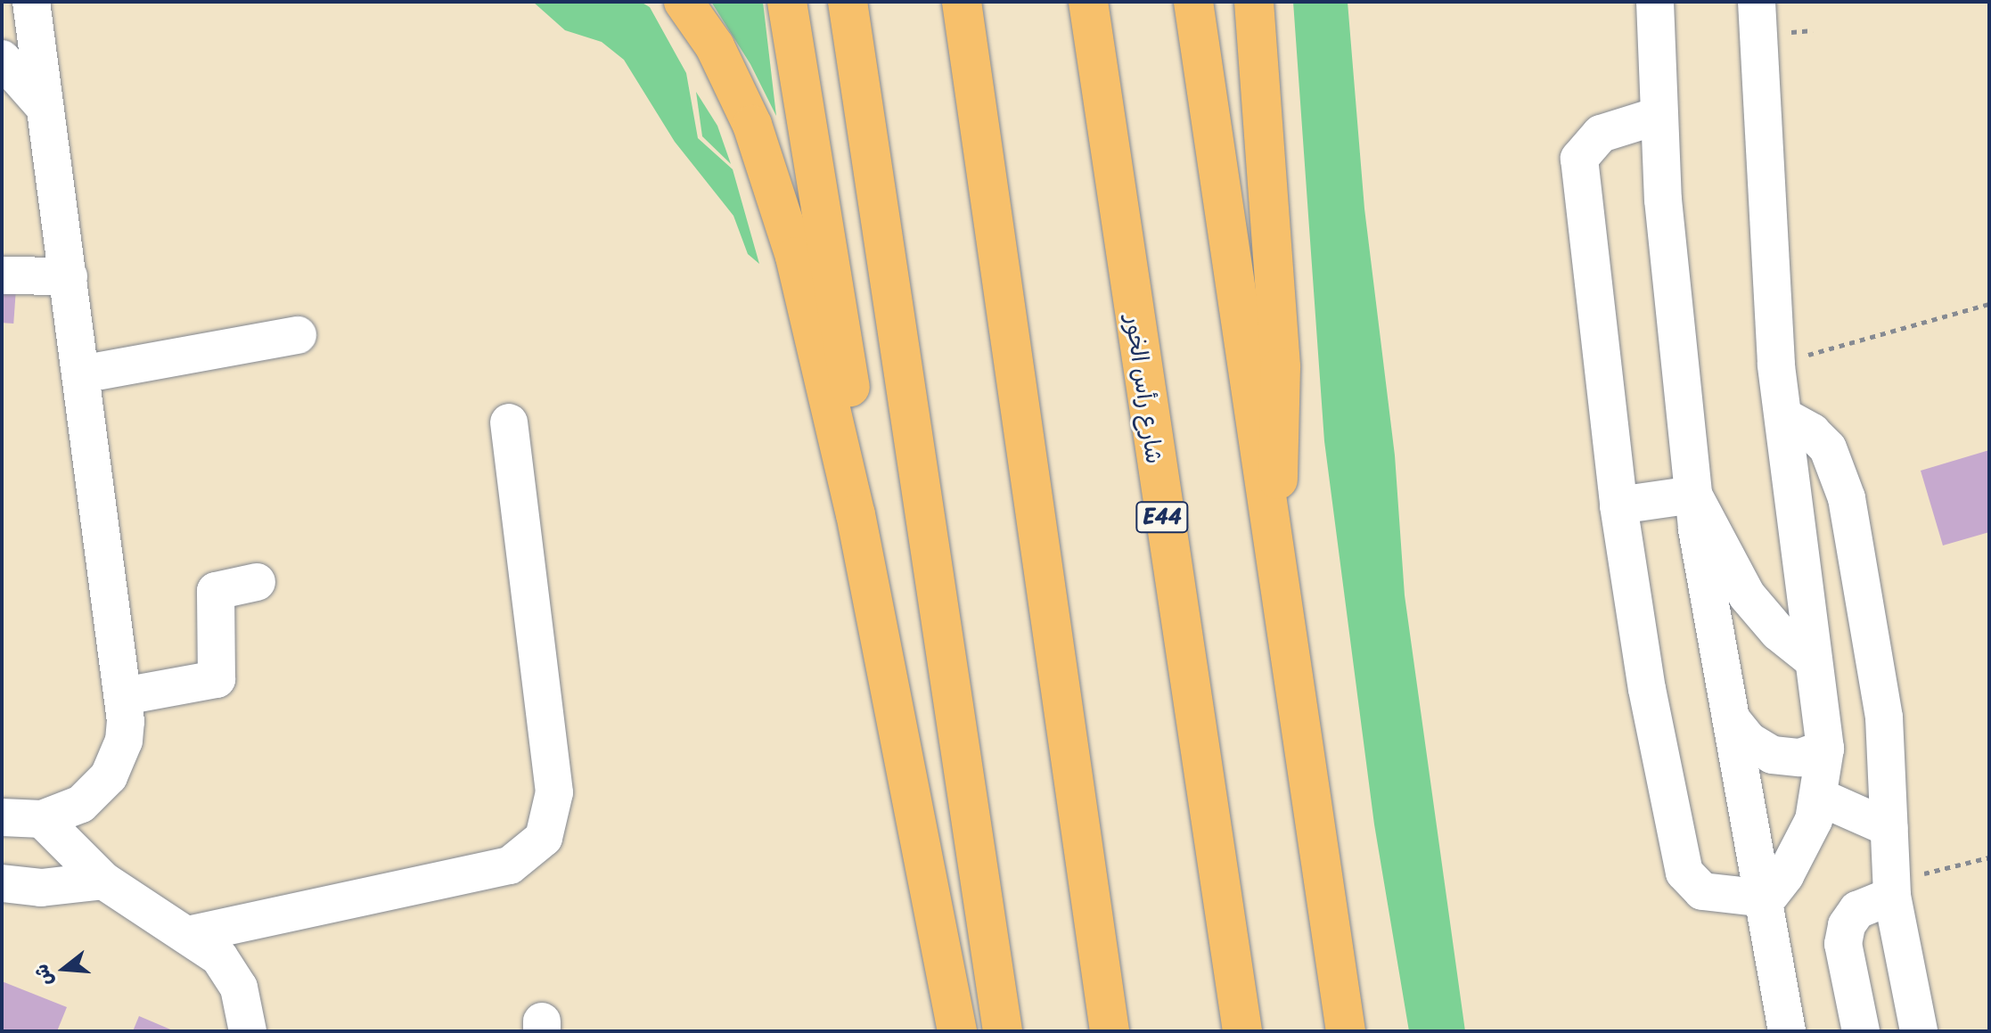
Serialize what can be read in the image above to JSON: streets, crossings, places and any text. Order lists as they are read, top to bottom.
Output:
{
  "streets": {
    "highway": ["شارع رأس الخور", "E44"]
  },
  "north": "left"
}
